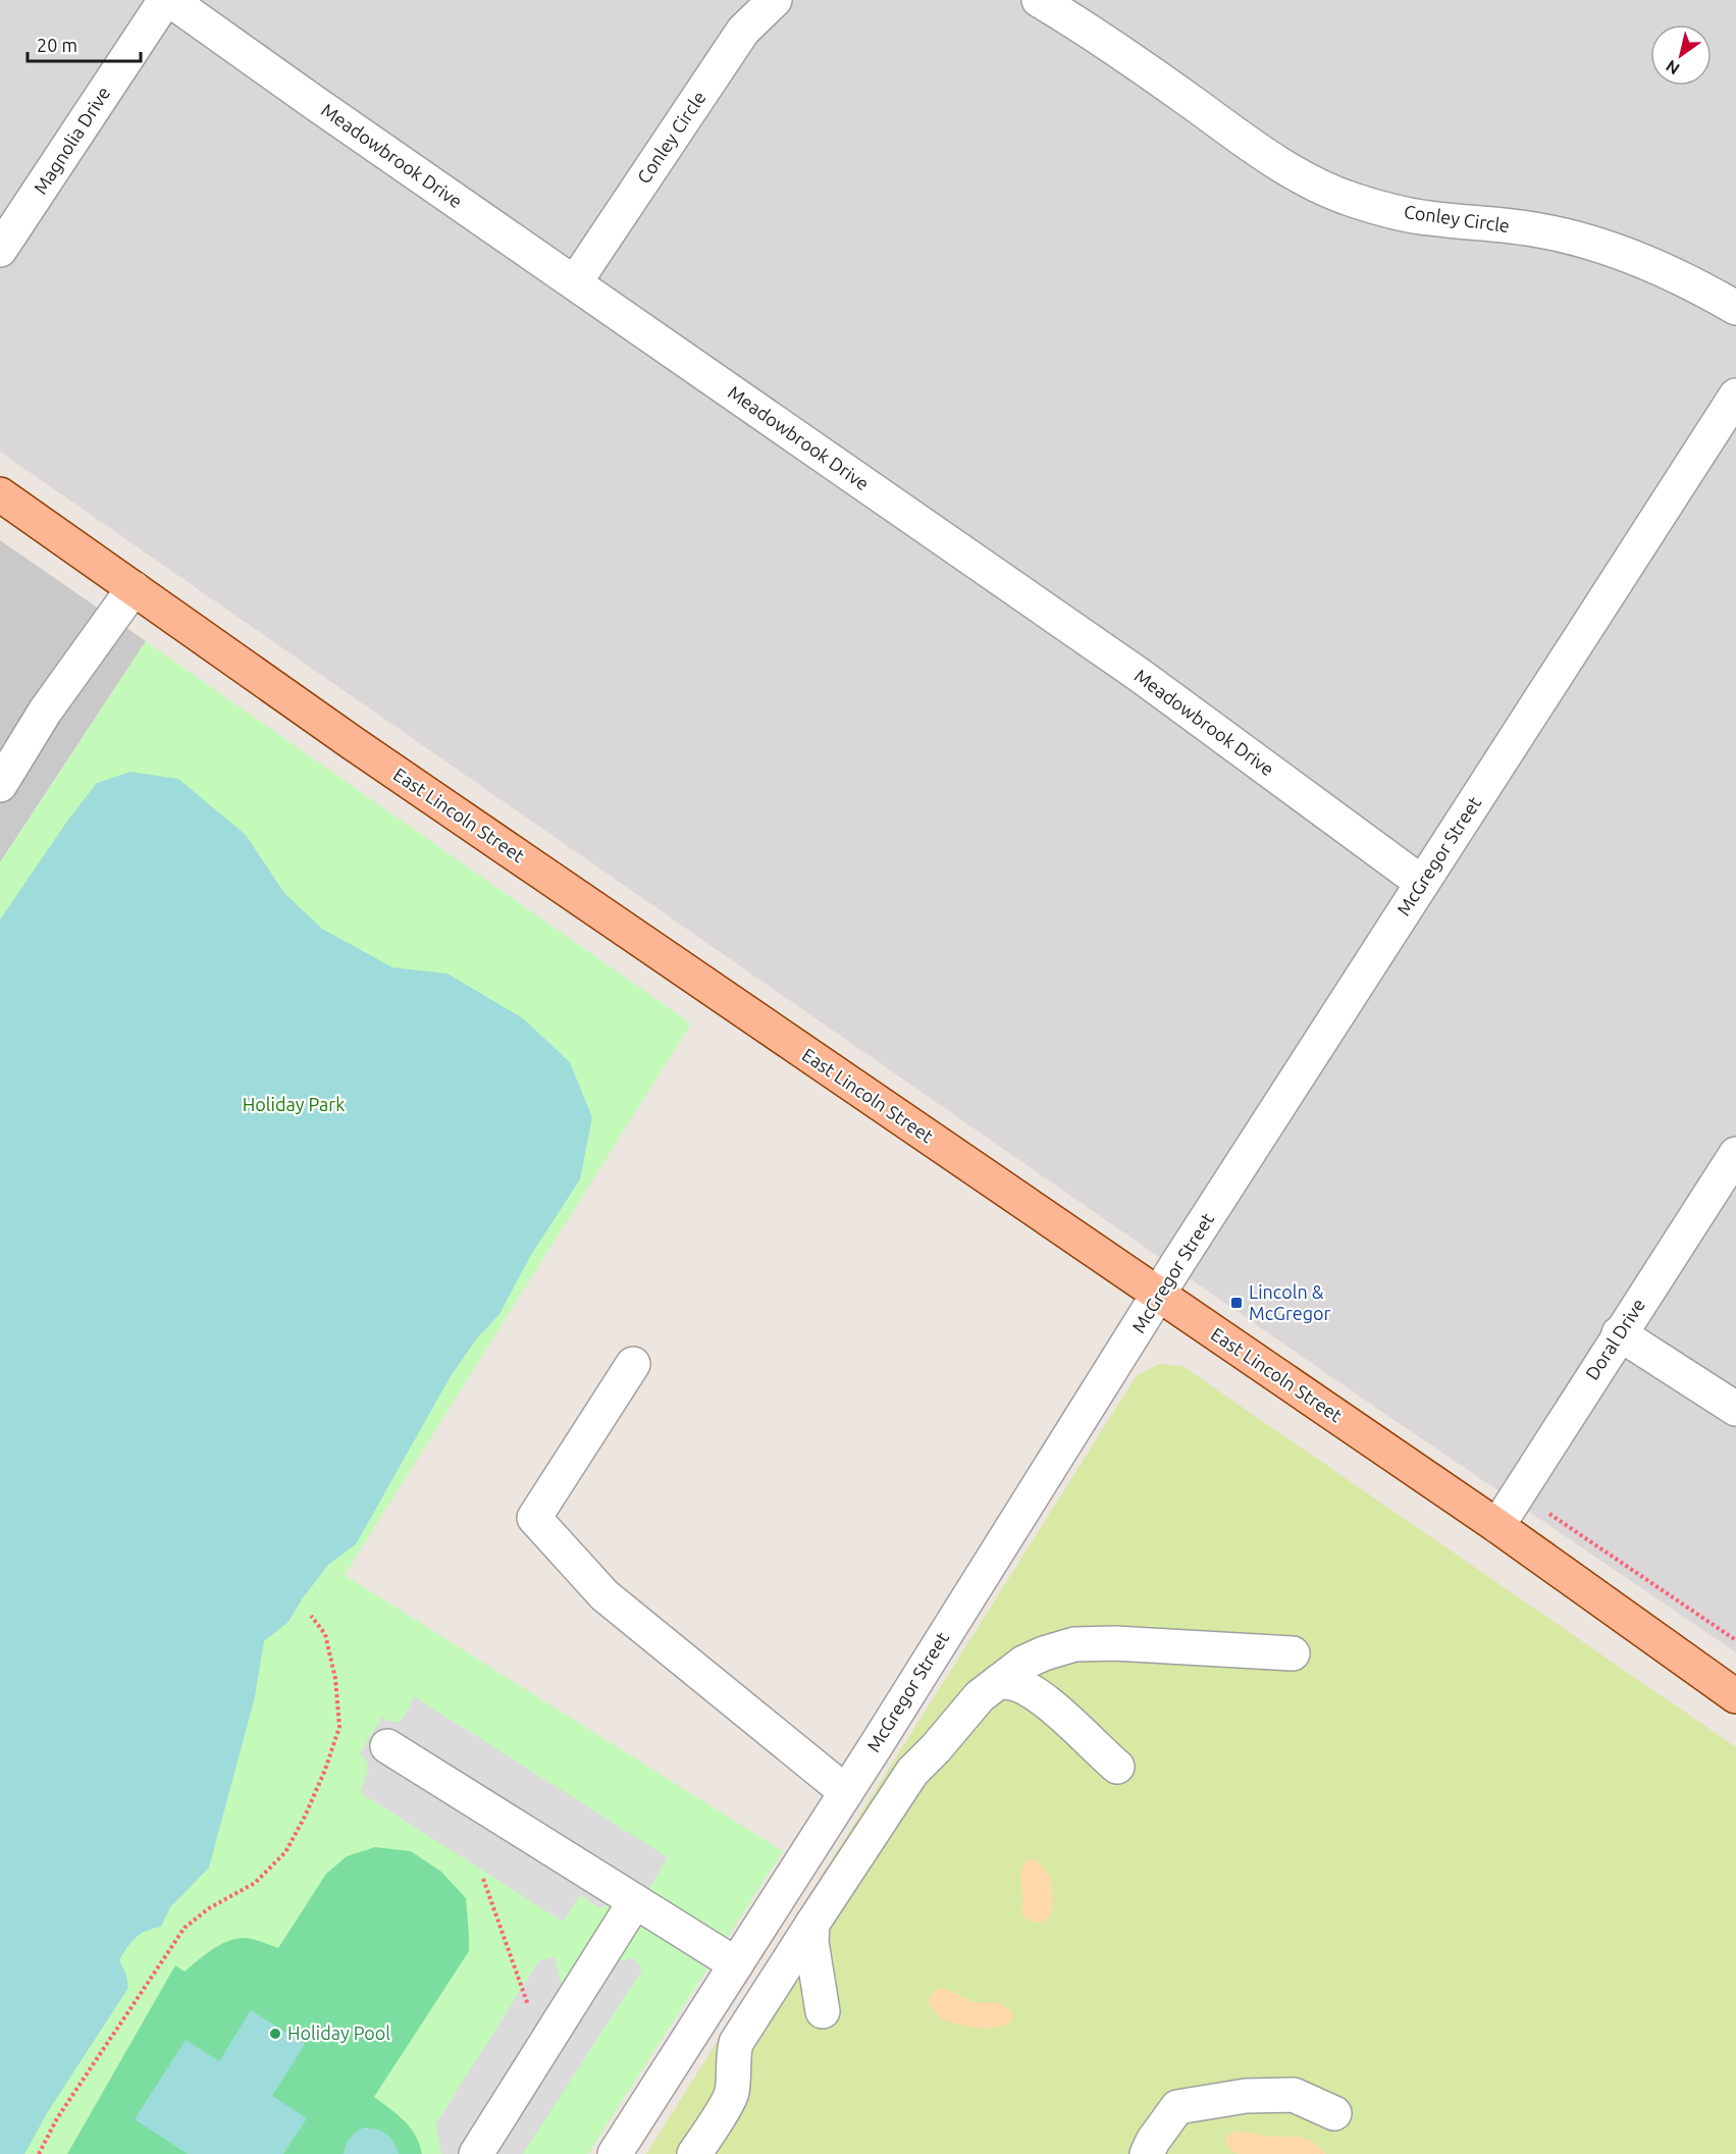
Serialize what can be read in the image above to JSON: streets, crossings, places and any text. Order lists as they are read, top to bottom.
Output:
{
  "streets": {
    "main road": ["East Lincoln Street"],
    "street": [
      "Conley Circle",
      "Magnolia Drive",
      "Meadowbrook Drive",
      "McGregor Street",
      "Doral Drive"
    ]
  },
  "crossings": [
    ["Conley Circle", "Meadowbrook Drive"],
    ["Meadowbrook Drive", "McGregor Street"],
    ["East Lincoln Street", "McGregor Street"],
    ["East Lincoln Street", "Doral Drive"]
  ],
  "parks": ["Holiday Park"],
  "places": {
    "transit": ["Lincoln & McGregor"],
    "other": ["Holiday Pool"]
  },
  "scale_bar": "20 m",
  "north": "bottom left"
}
